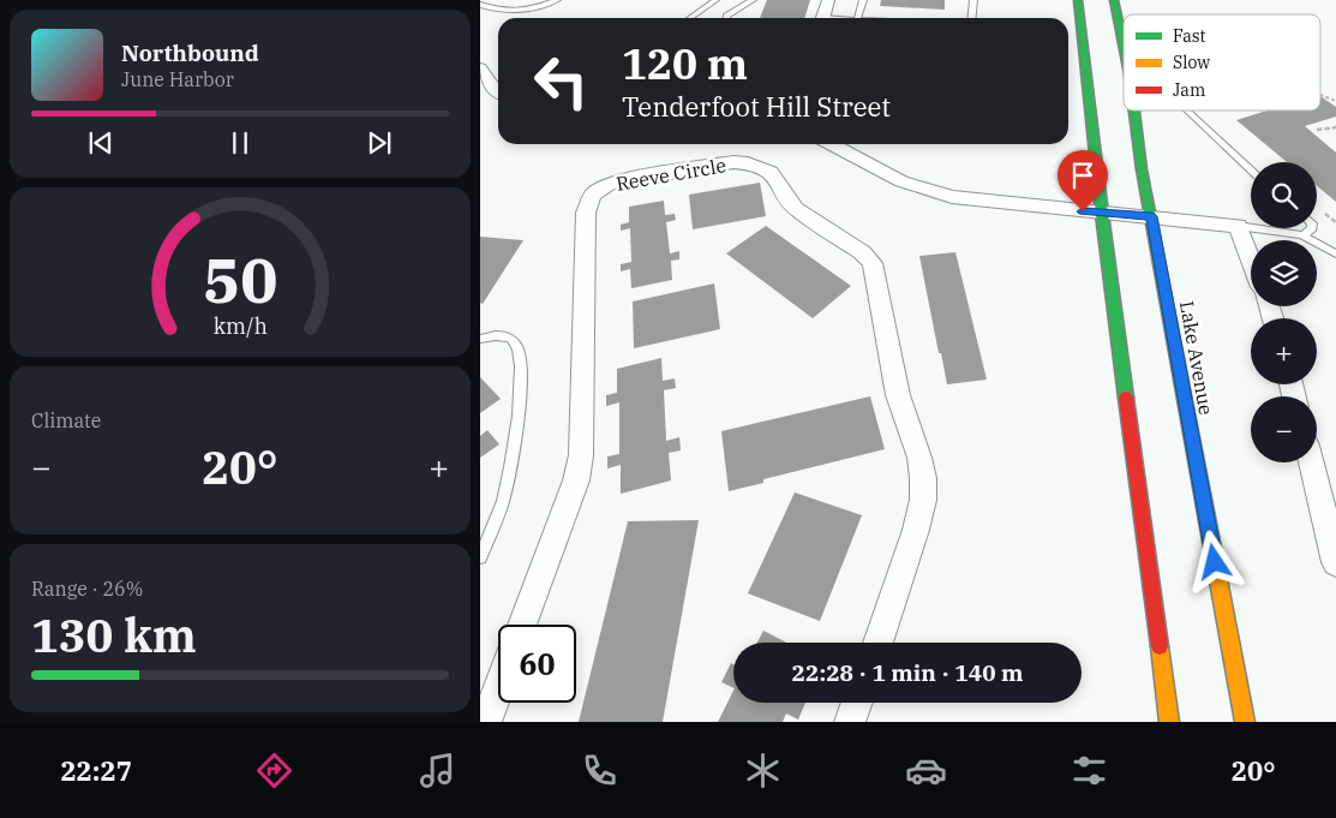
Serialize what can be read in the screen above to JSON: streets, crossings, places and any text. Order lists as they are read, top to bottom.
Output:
{
  "streets": {
    "main road": ["Lake Avenue"],
    "street": ["Reeve Circle"]
  },
  "legend": ["Fast", "Slow", "Jam"],
  "page": {
    "turn": ["120 m", "Tenderfoot Hill Street"],
    "song": ["Northbound", "June Harbor"],
    "map_buttons": ["+", "−"],
    "tile": [
      "Climate",
      ["Range · 26%", "130 km"]
    ],
    "heat": ["−", "20°", "+"],
    "limit": "60",
    "trip": "22:28 · 1 min · 140 m",
    "tabs": ["22:27", "20°"],
    "gauge": ["50", "km/h"]
  }
}
